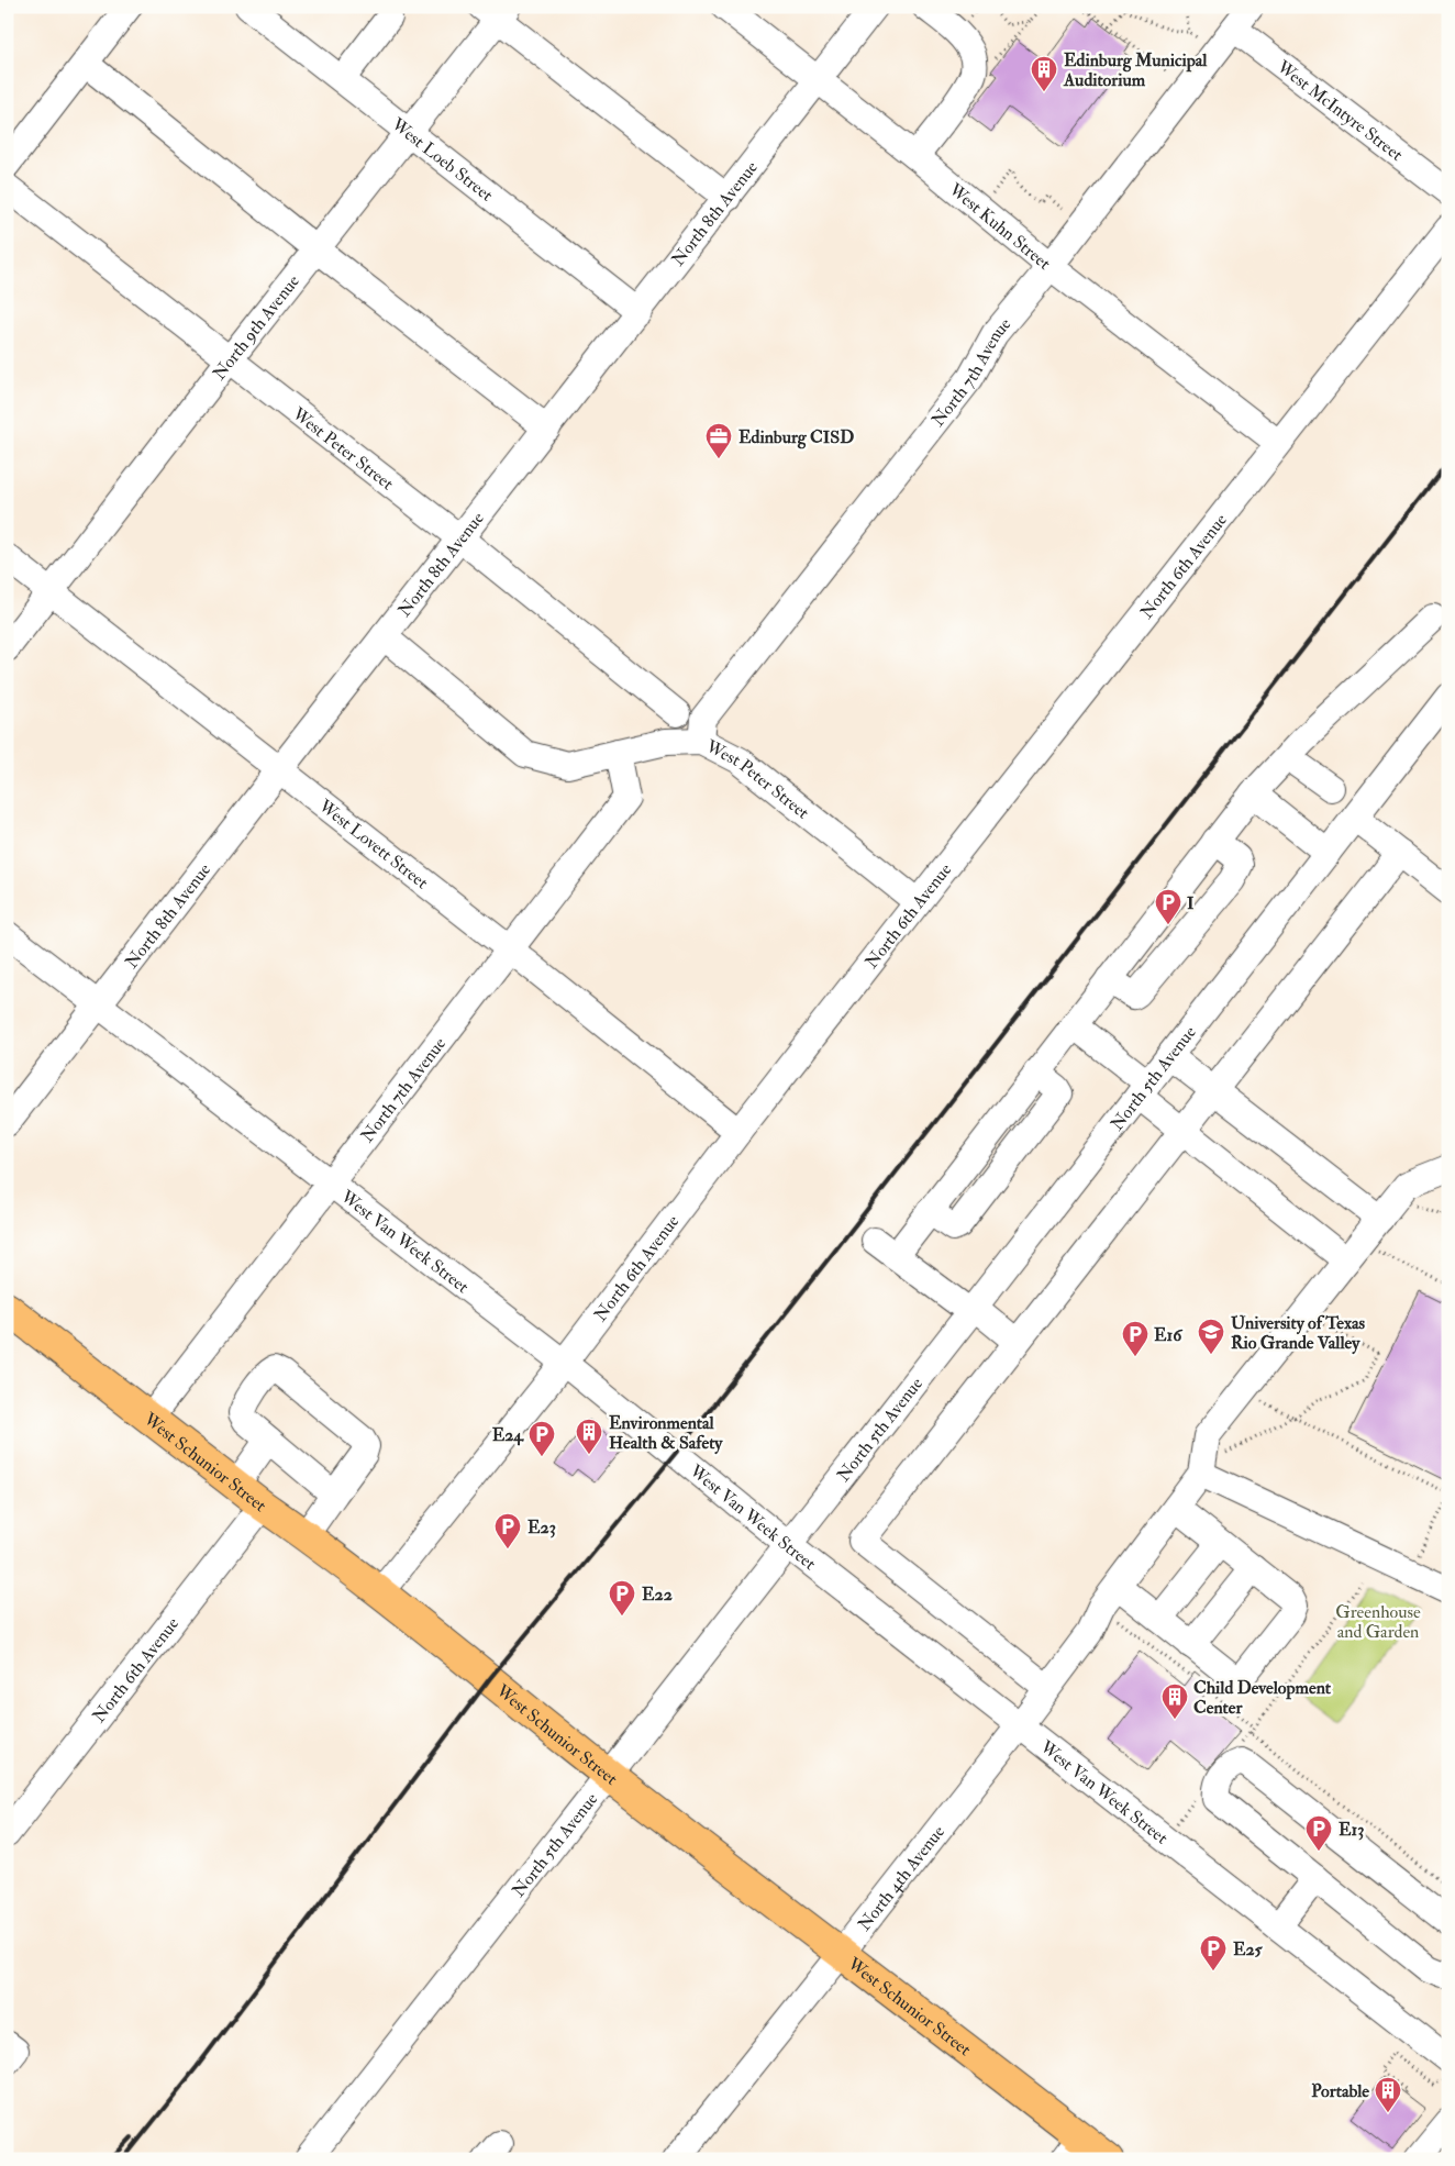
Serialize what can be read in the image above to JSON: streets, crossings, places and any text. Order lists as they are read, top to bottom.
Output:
{
  "streets": {
    "main road": ["West Schunior Street"],
    "street": [
      "West McIntyre Street",
      "West Loeb Street",
      "North 8th Avenue",
      "West Kuhn Street",
      "North 9th Avenue",
      "North 7th Avenue",
      "West Peter Street",
      "North 6th Avenue",
      "West Lovett Street",
      "North 5th Avenue",
      "West Van Week Street",
      "North 4th Avenue"
    ]
  },
  "crossings": [
    ["West McIntyre Street", "North 7th Avenue"],
    ["West Loeb Street", "North 8th Avenue"],
    ["West Loeb Street", "North 9th Avenue"],
    ["North 8th Avenue", "West Kuhn Street"],
    ["North 8th Avenue", "West Peter Street"],
    ["North 8th Avenue", "West Lovett Street"],
    ["North 8th Avenue", "West Van Week Street"],
    ["West Kuhn Street", "North 7th Avenue"],
    ["West Kuhn Street", "North 6th Avenue"],
    ["North 9th Avenue", "West Peter Street"],
    ["North 9th Avenue", "West Lovett Street"],
    ["North 7th Avenue", "West Peter Street"],
    ["North 7th Avenue", "West Lovett Street"],
    ["North 7th Avenue", "West Van Week Street"],
    ["North 7th Avenue", "West Schunior Street"],
    ["West Peter Street", "North 6th Avenue"],
    ["North 6th Avenue", "West Lovett Street"],
    ["North 6th Avenue", "West Van Week Street"],
    ["North 6th Avenue", "West Schunior Street"],
    ["North 5th Avenue", "West Van Week Street"],
    ["North 5th Avenue", "West Schunior Street"],
    ["West Van Week Street", "North 4th Avenue"],
    ["West Schunior Street", "North 4th Avenue"]
  ],
  "parks": ["Greenhouse and Garden"],
  "places": {
    "building": [
      "Edinburg Municipal Auditorium",
      "Environmental Health & Safety",
      "Child Development Center",
      "Portable"
    ],
    "office": ["Edinburg CISD"],
    "parking": [
      "I",
      "E16",
      "E24",
      "E23",
      "E22",
      "E13",
      "E25"
    ],
    "school or university": ["University of Texas Rio Grande Valley"]
  }
}
